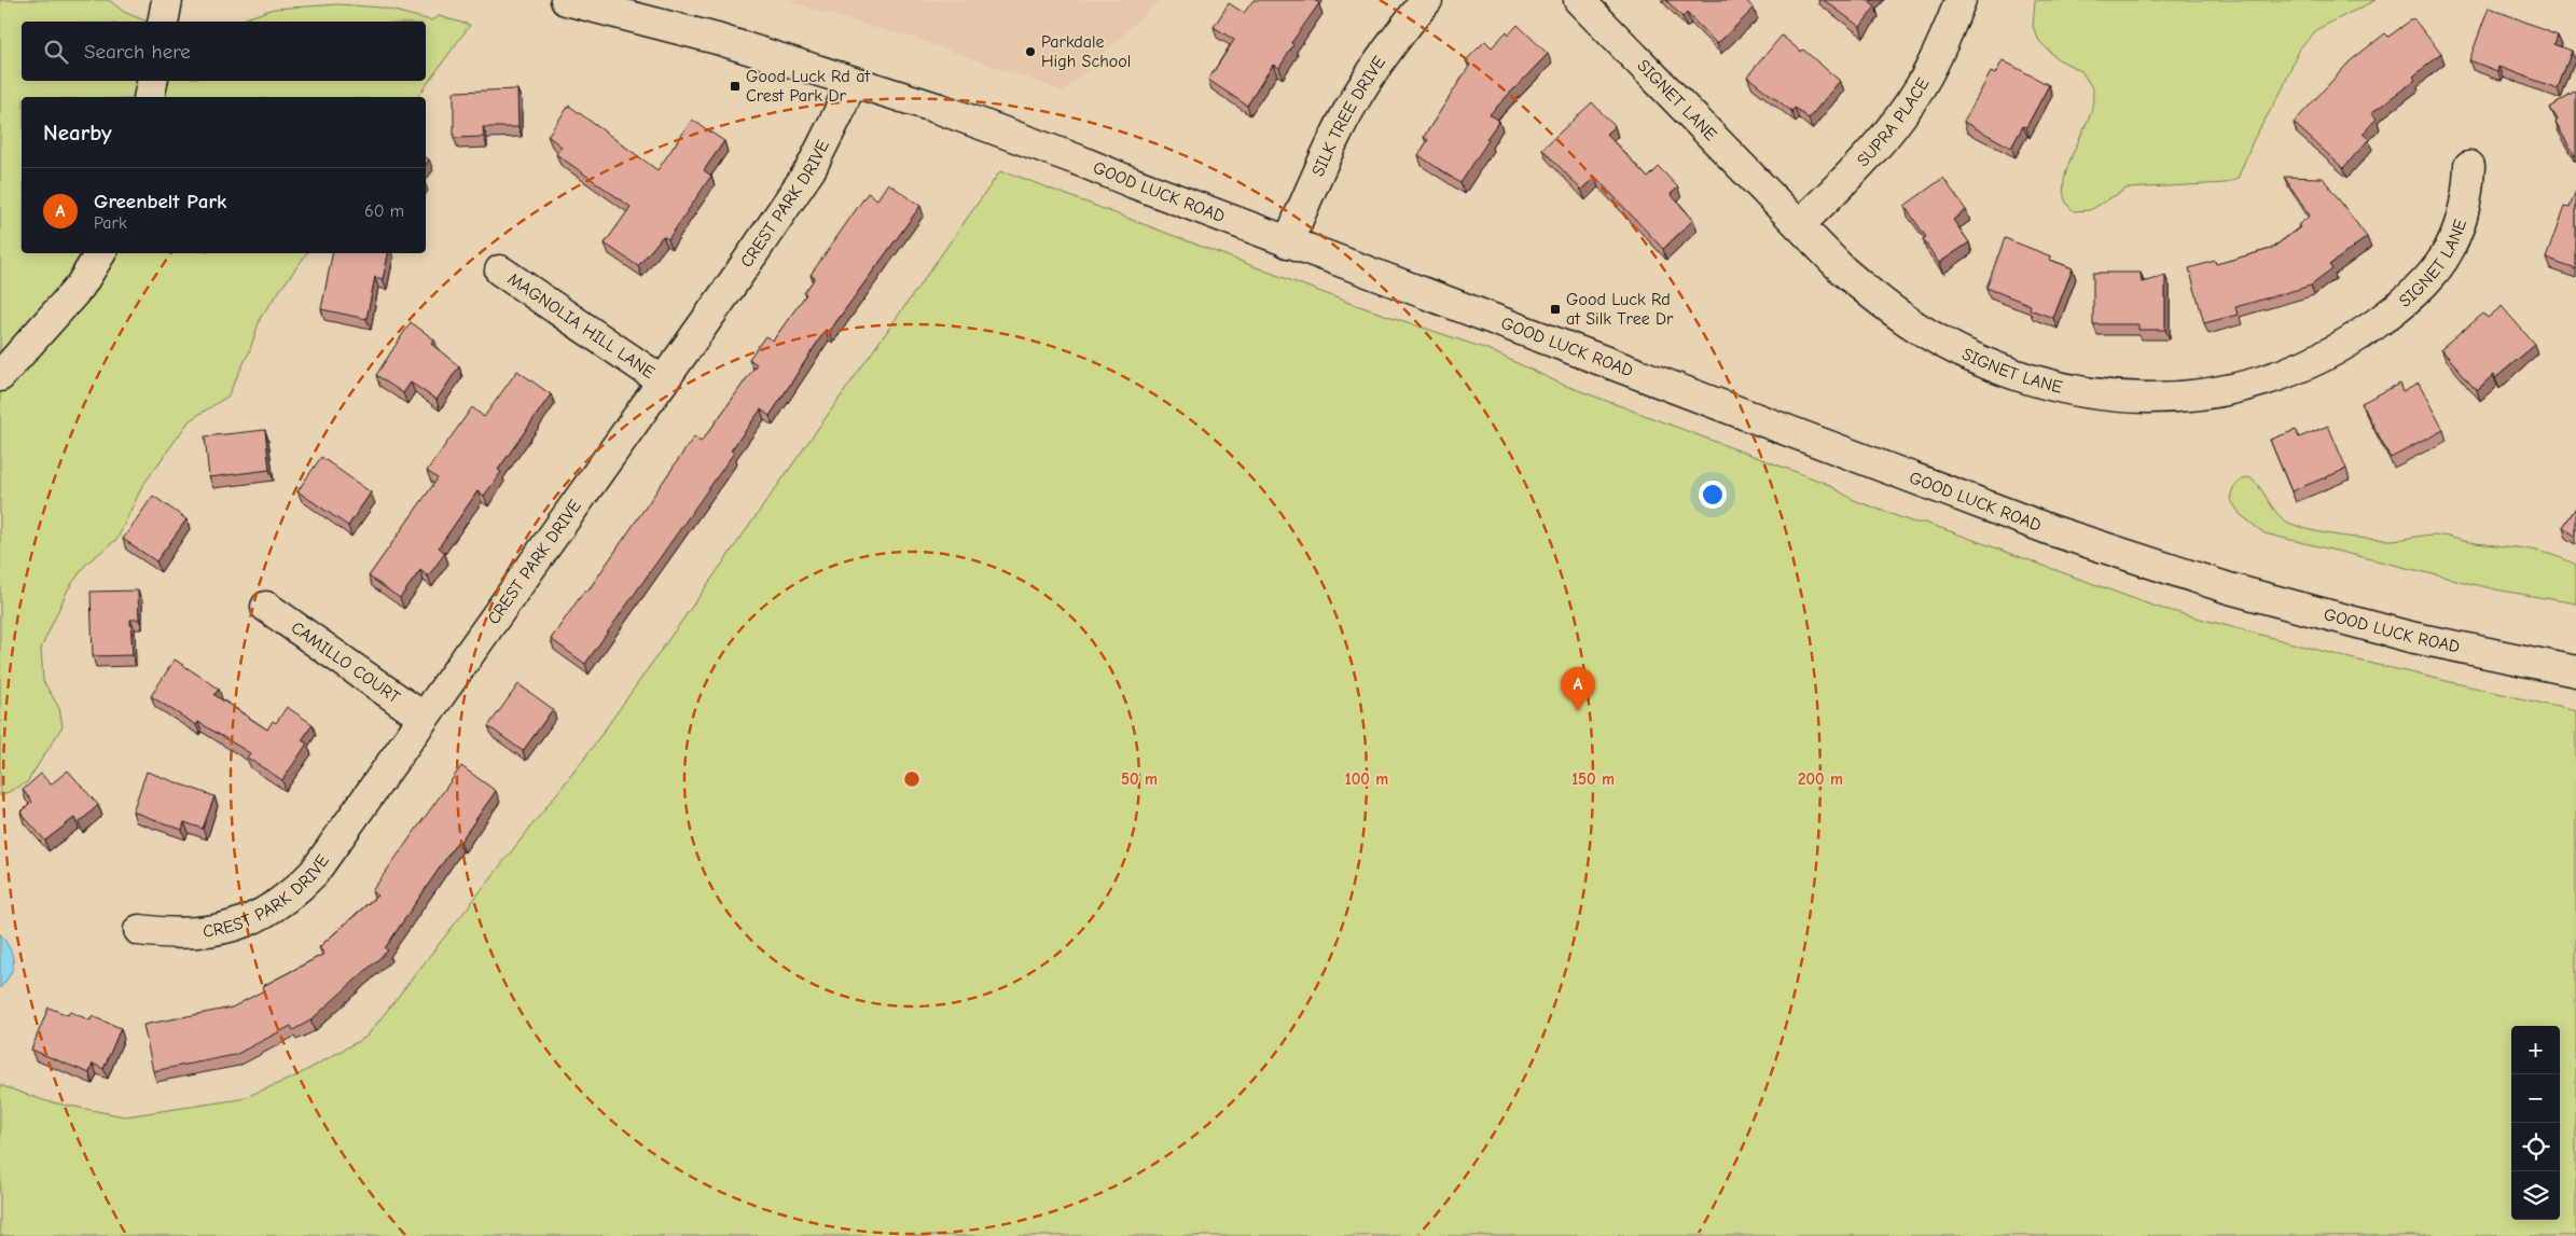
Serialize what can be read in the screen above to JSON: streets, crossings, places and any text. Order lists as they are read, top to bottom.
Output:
{
  "streets": {
    "street": [
      "SIGNET LANE",
      "SILK TREE DRIVE",
      "SUPRA PLACE",
      "GOOD LUCK ROAD",
      "CREST PARK DRIVE",
      "MAGNOLIA HILL LANE",
      "CAMILLO COURT"
    ]
  },
  "crossings": [
    ["SIGNET LANE", "SUPRA PLACE"],
    ["SILK TREE DRIVE", "GOOD LUCK ROAD"],
    ["GOOD LUCK ROAD", "CREST PARK DRIVE"],
    ["CREST PARK DRIVE", "MAGNOLIA HILL LANE"],
    ["CREST PARK DRIVE", "CAMILLO COURT"]
  ],
  "places": {
    "other": ["Parkdale High School"],
    "transit": ["Good Luck Rd at Crest Park Dr", "Good Luck Rd at Silk Tree Dr"]
  },
  "page": {
    "search": "Search here",
    "heading": "Nearby",
    "list": [
      {
        "mark": "A",
        "name": "Greenbelt Park",
        "note": "Park",
        "value": "60 m"
      }
    ],
    "pins": "A",
    "map_buttons": ["+", "−"]
  },
  "rings": [
    "50 m",
    "100 m",
    "150 m",
    "200 m"
  ]
}
